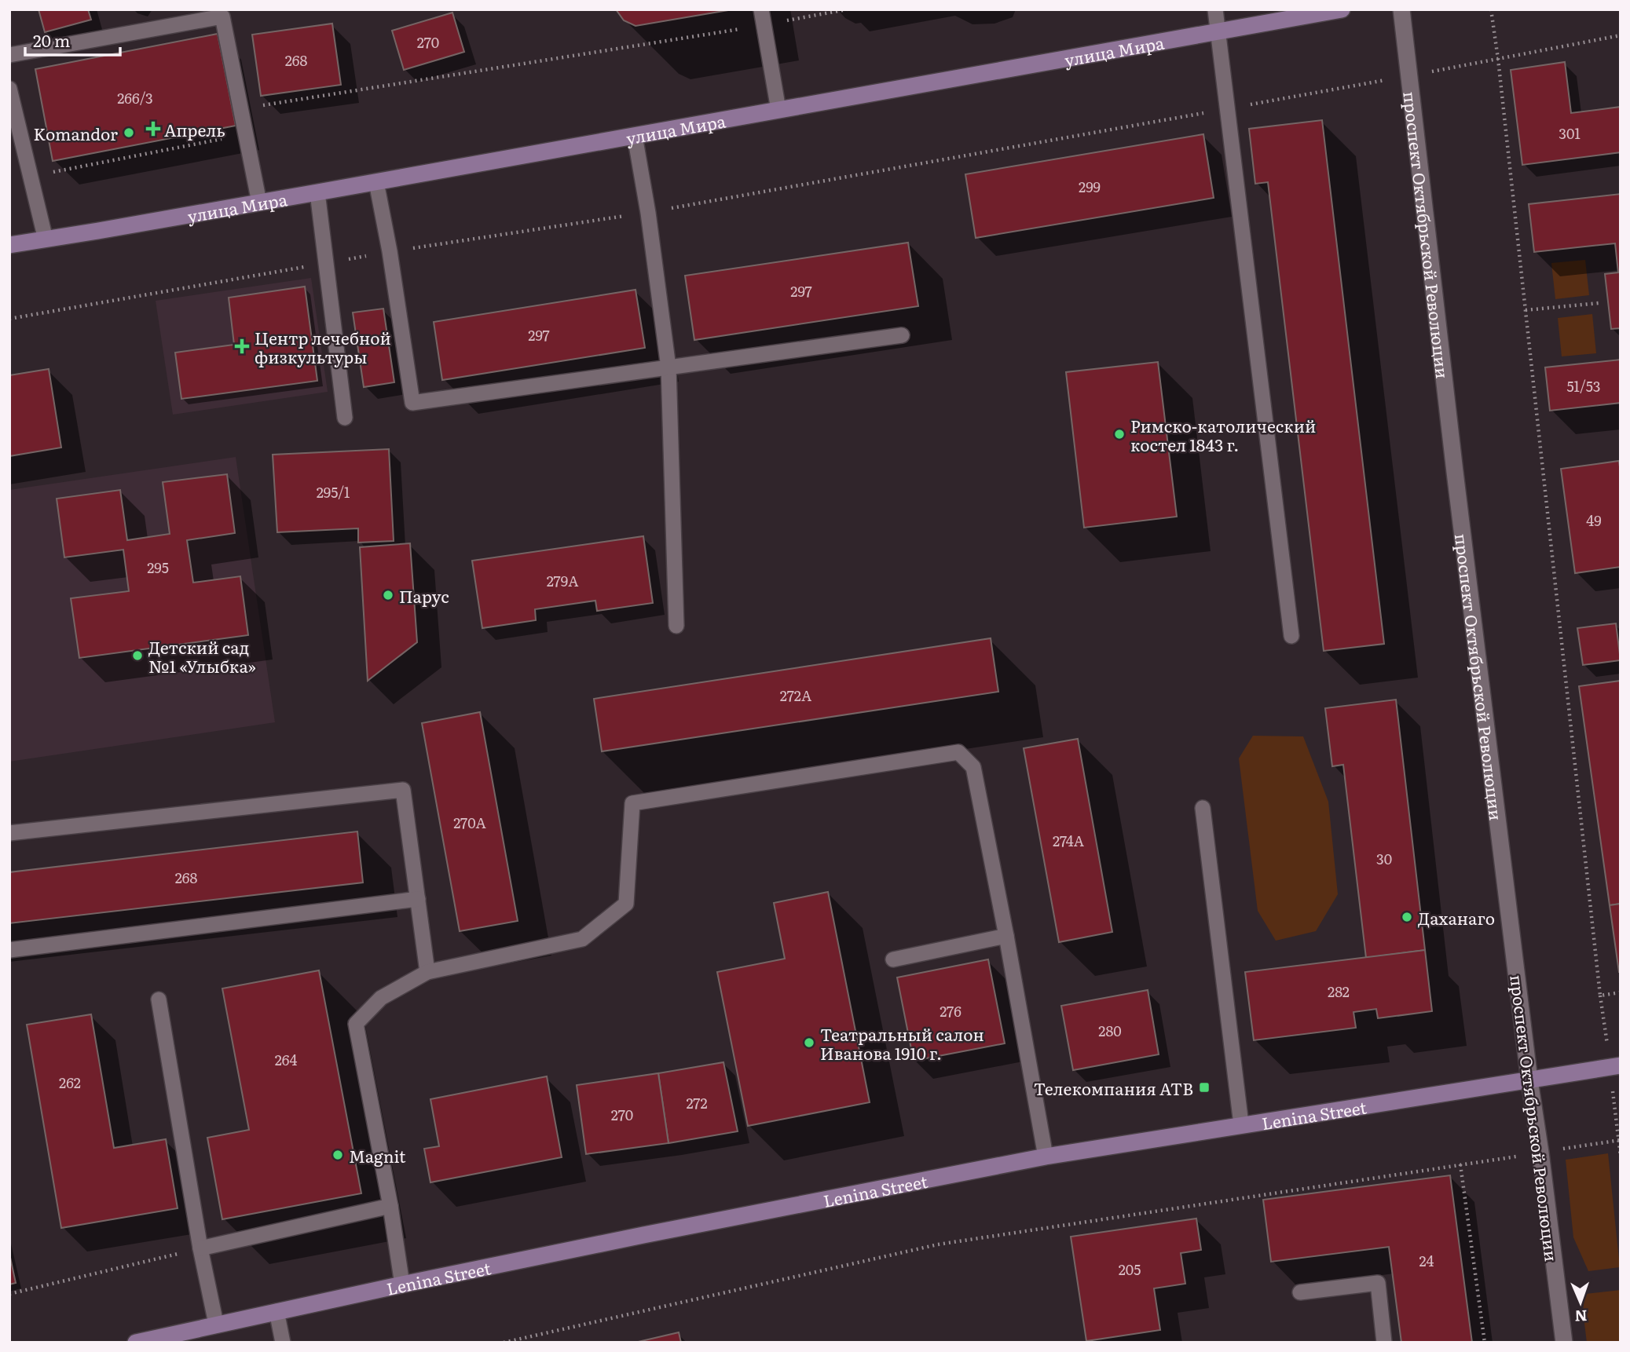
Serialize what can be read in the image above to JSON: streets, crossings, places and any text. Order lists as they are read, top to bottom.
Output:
{
  "streets": {
    "main road": ["улица Мира", "Lenina Street"],
    "street": ["проспект Октябрьской Революции"]
  },
  "crossings": [
    ["проспект Октябрьской Революции", "Lenina Street"]
  ],
  "places": {
    "health": ["Апрель", "Центр лечебной физкультуры"],
    "other": [
      "Komandor",
      "Римско-католический костел 1843 г.",
      "Парус",
      "Детский сад №1 «Улыбка»",
      "Даханаго",
      "Театральный салон Иванова 1910 г.",
      "Magnit"
    ],
    "transit": ["Телекомпания АТВ"]
  },
  "house_numbers": [
    "270",
    "268",
    "266/3",
    "301",
    "299",
    "297",
    "297",
    "51/53",
    "295/1",
    "49",
    "295",
    "279А",
    "272А",
    "270А",
    "274А",
    "30",
    "268",
    "282",
    "276",
    "280",
    "264",
    "262",
    "272",
    "270",
    "24",
    "205"
  ],
  "scale_bar": "20 m",
  "north": "bottom"
}
